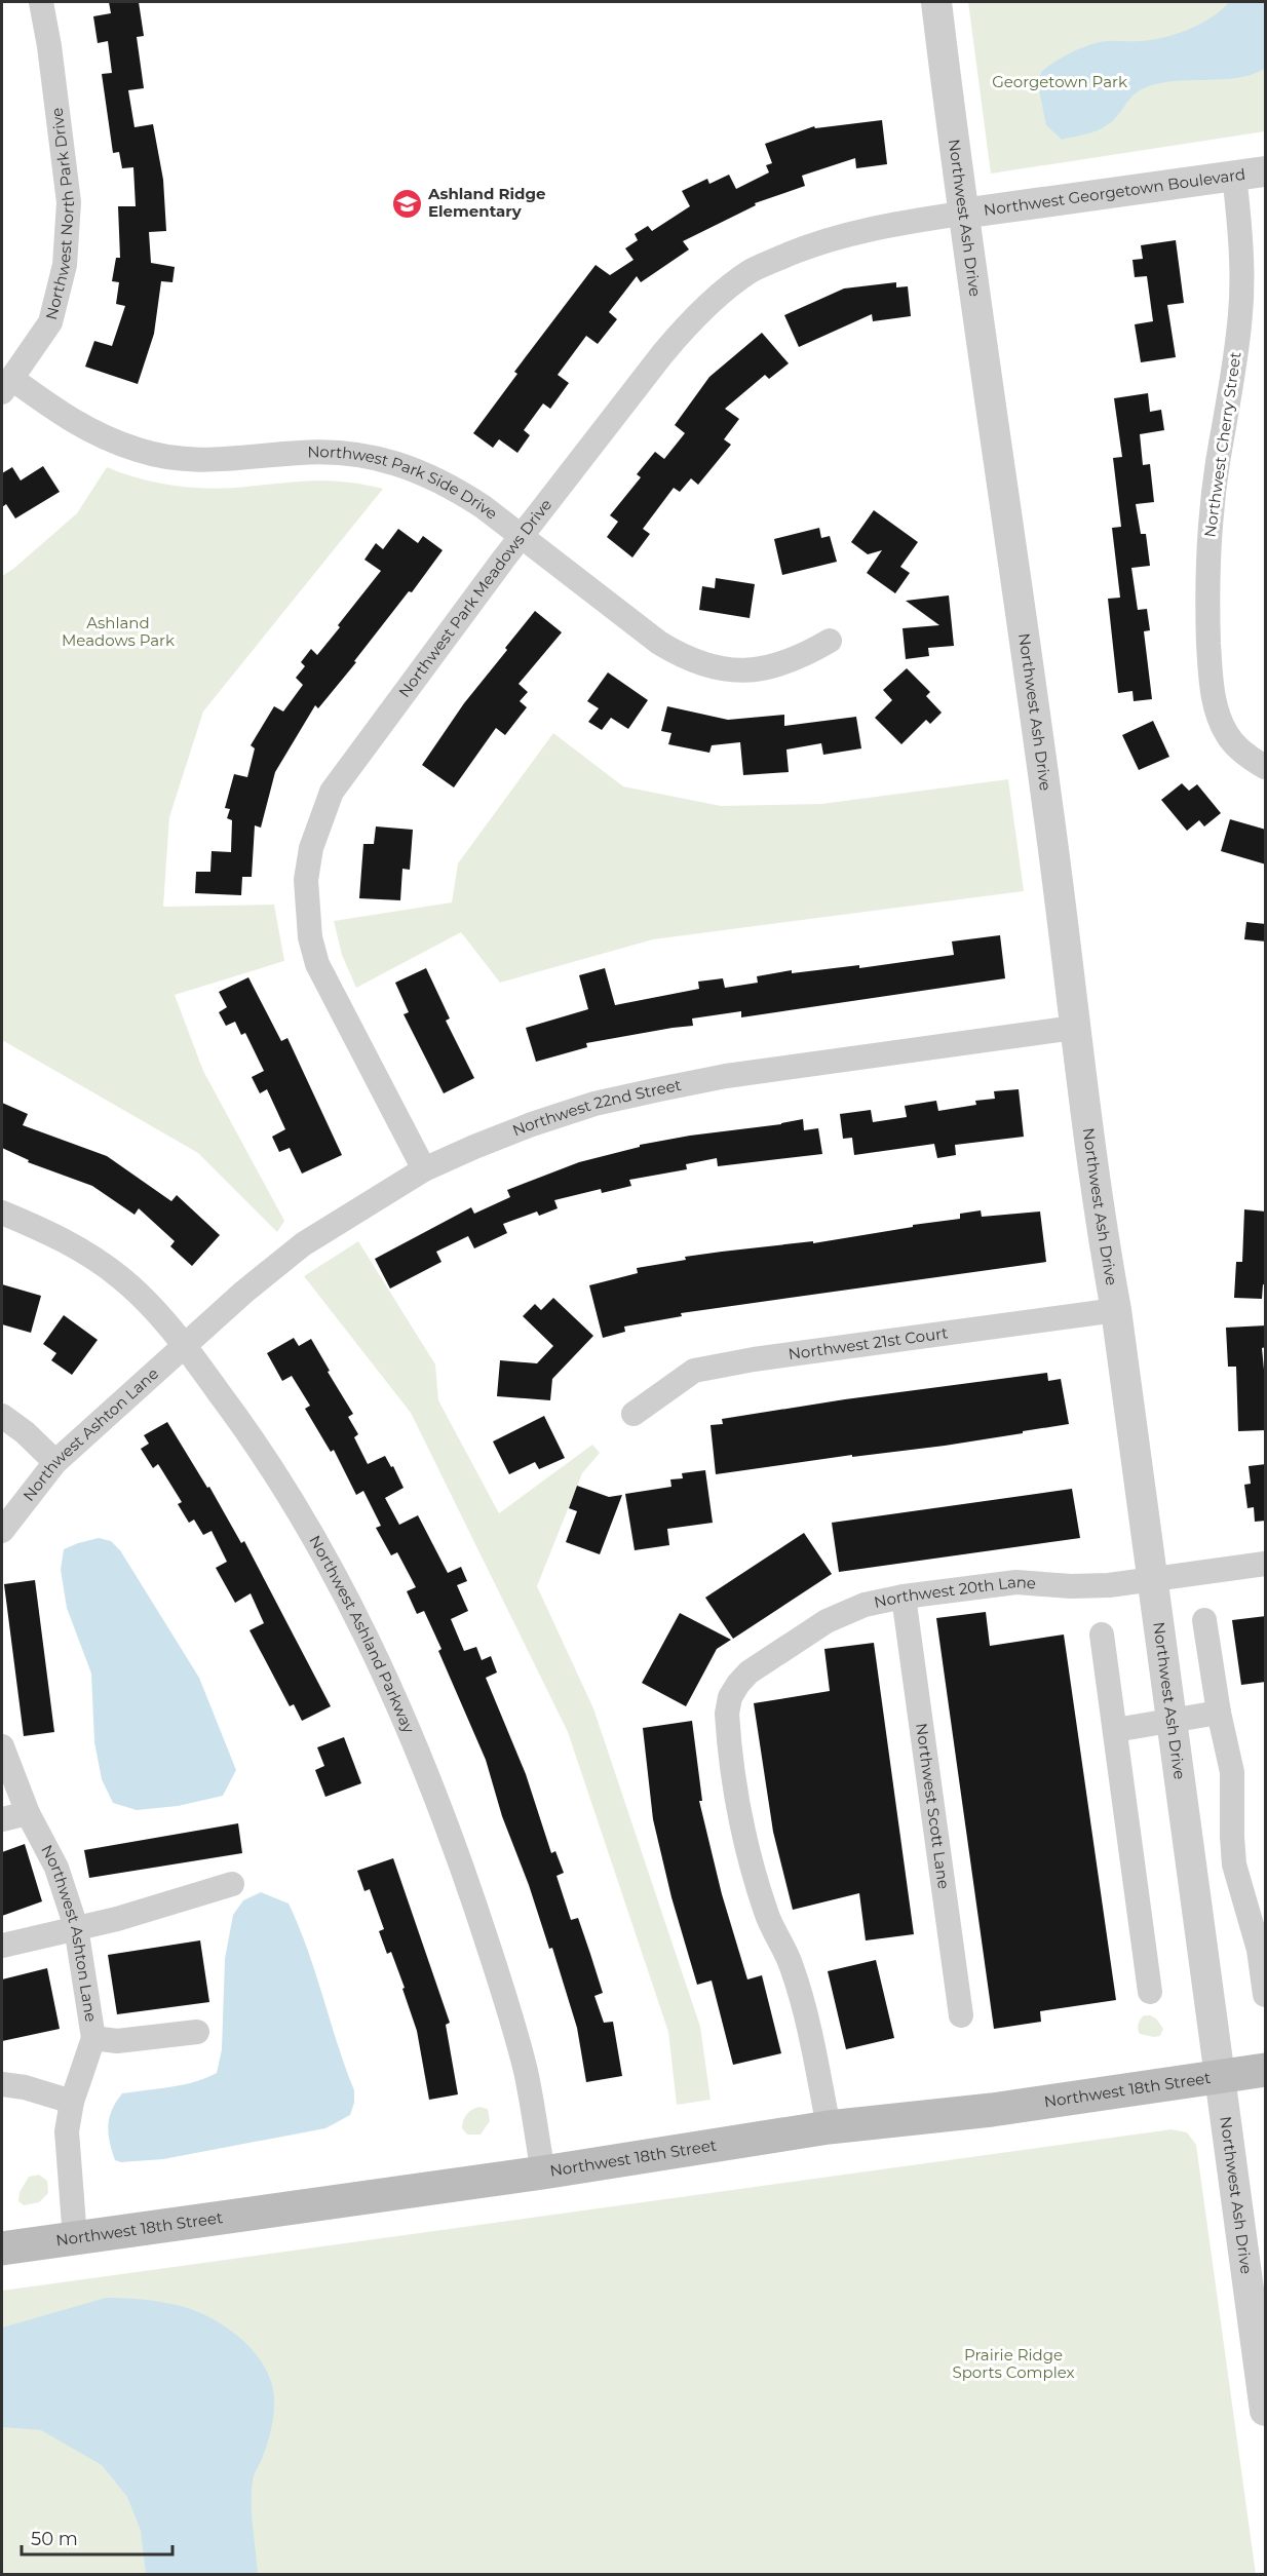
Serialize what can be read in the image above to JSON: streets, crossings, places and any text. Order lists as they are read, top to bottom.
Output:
{
  "streets": {
    "main road": ["Northwest 18th Street"],
    "street": [
      "Northwest Georgetown Boulevard",
      "Northwest North Park Drive",
      "Northwest Ash Drive",
      "Northwest Cherry Street",
      "Northwest Park Side Drive",
      "Northwest Park Meadows Drive",
      "Northwest 22nd Street",
      "Northwest 21st Court",
      "Northwest Ashton Lane",
      "Northwest 20th Lane",
      "Northwest Ashland Parkway",
      "Northwest Scott Lane"
    ]
  },
  "crossings": [
    ["Northwest Georgetown Boulevard", "Northwest Ash Drive"],
    ["Northwest Georgetown Boulevard", "Northwest Cherry Street"],
    ["Northwest Georgetown Boulevard", "Northwest Park Meadows Drive"],
    ["Northwest North Park Drive", "Northwest Park Side Drive"],
    ["Northwest Ash Drive", "Northwest Park Meadows Drive"],
    ["Northwest Ash Drive", "Northwest 22nd Street"],
    ["Northwest Ash Drive", "Northwest 21st Court"],
    ["Northwest Ash Drive", "Northwest 20th Lane"],
    ["Northwest Ash Drive", "Northwest 18th Street"],
    ["Northwest Park Side Drive", "Northwest Park Meadows Drive"],
    ["Northwest Park Meadows Drive", "Northwest 22nd Street"],
    ["Northwest 22nd Street", "Northwest Ashton Lane"],
    ["Northwest 22nd Street", "Northwest Ashland Parkway"],
    ["Northwest Ashton Lane", "Northwest Ashland Parkway"],
    ["Northwest Ashton Lane", "Northwest 18th Street"],
    ["Northwest 20th Lane", "Northwest Scott Lane"],
    ["Northwest 20th Lane", "Northwest 18th Street"],
    ["Northwest Ashland Parkway", "Northwest 18th Street"]
  ],
  "parks": ["Georgetown Park", "Ashland Meadows Park", "Prairie Ridge Sports Complex"],
  "places": {
    "school or university": ["Ashland Ridge Elementary"]
  },
  "scale_bar": "50 m"
}
